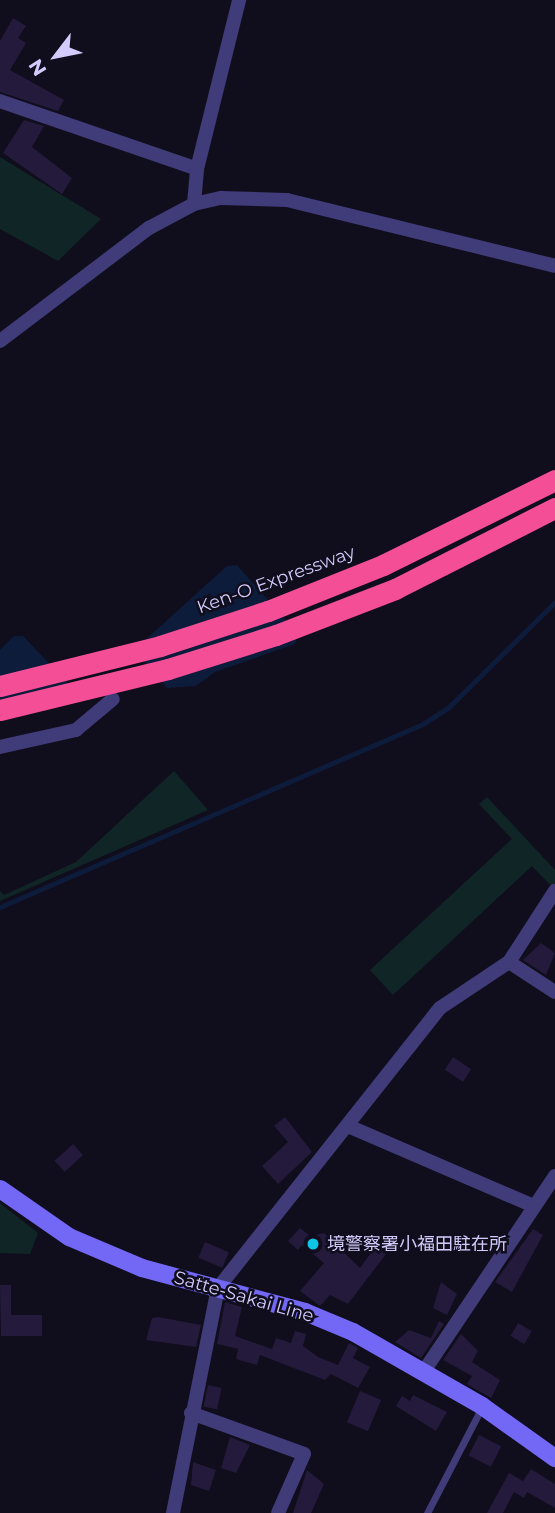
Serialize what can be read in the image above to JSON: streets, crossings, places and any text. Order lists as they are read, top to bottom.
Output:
{
  "streets": {
    "highway": ["Ken-O Expressway"],
    "main road": ["Satte-Sakai Line"]
  },
  "places": ["境警察署小福田駐在所"],
  "north": "bottom left"
}
